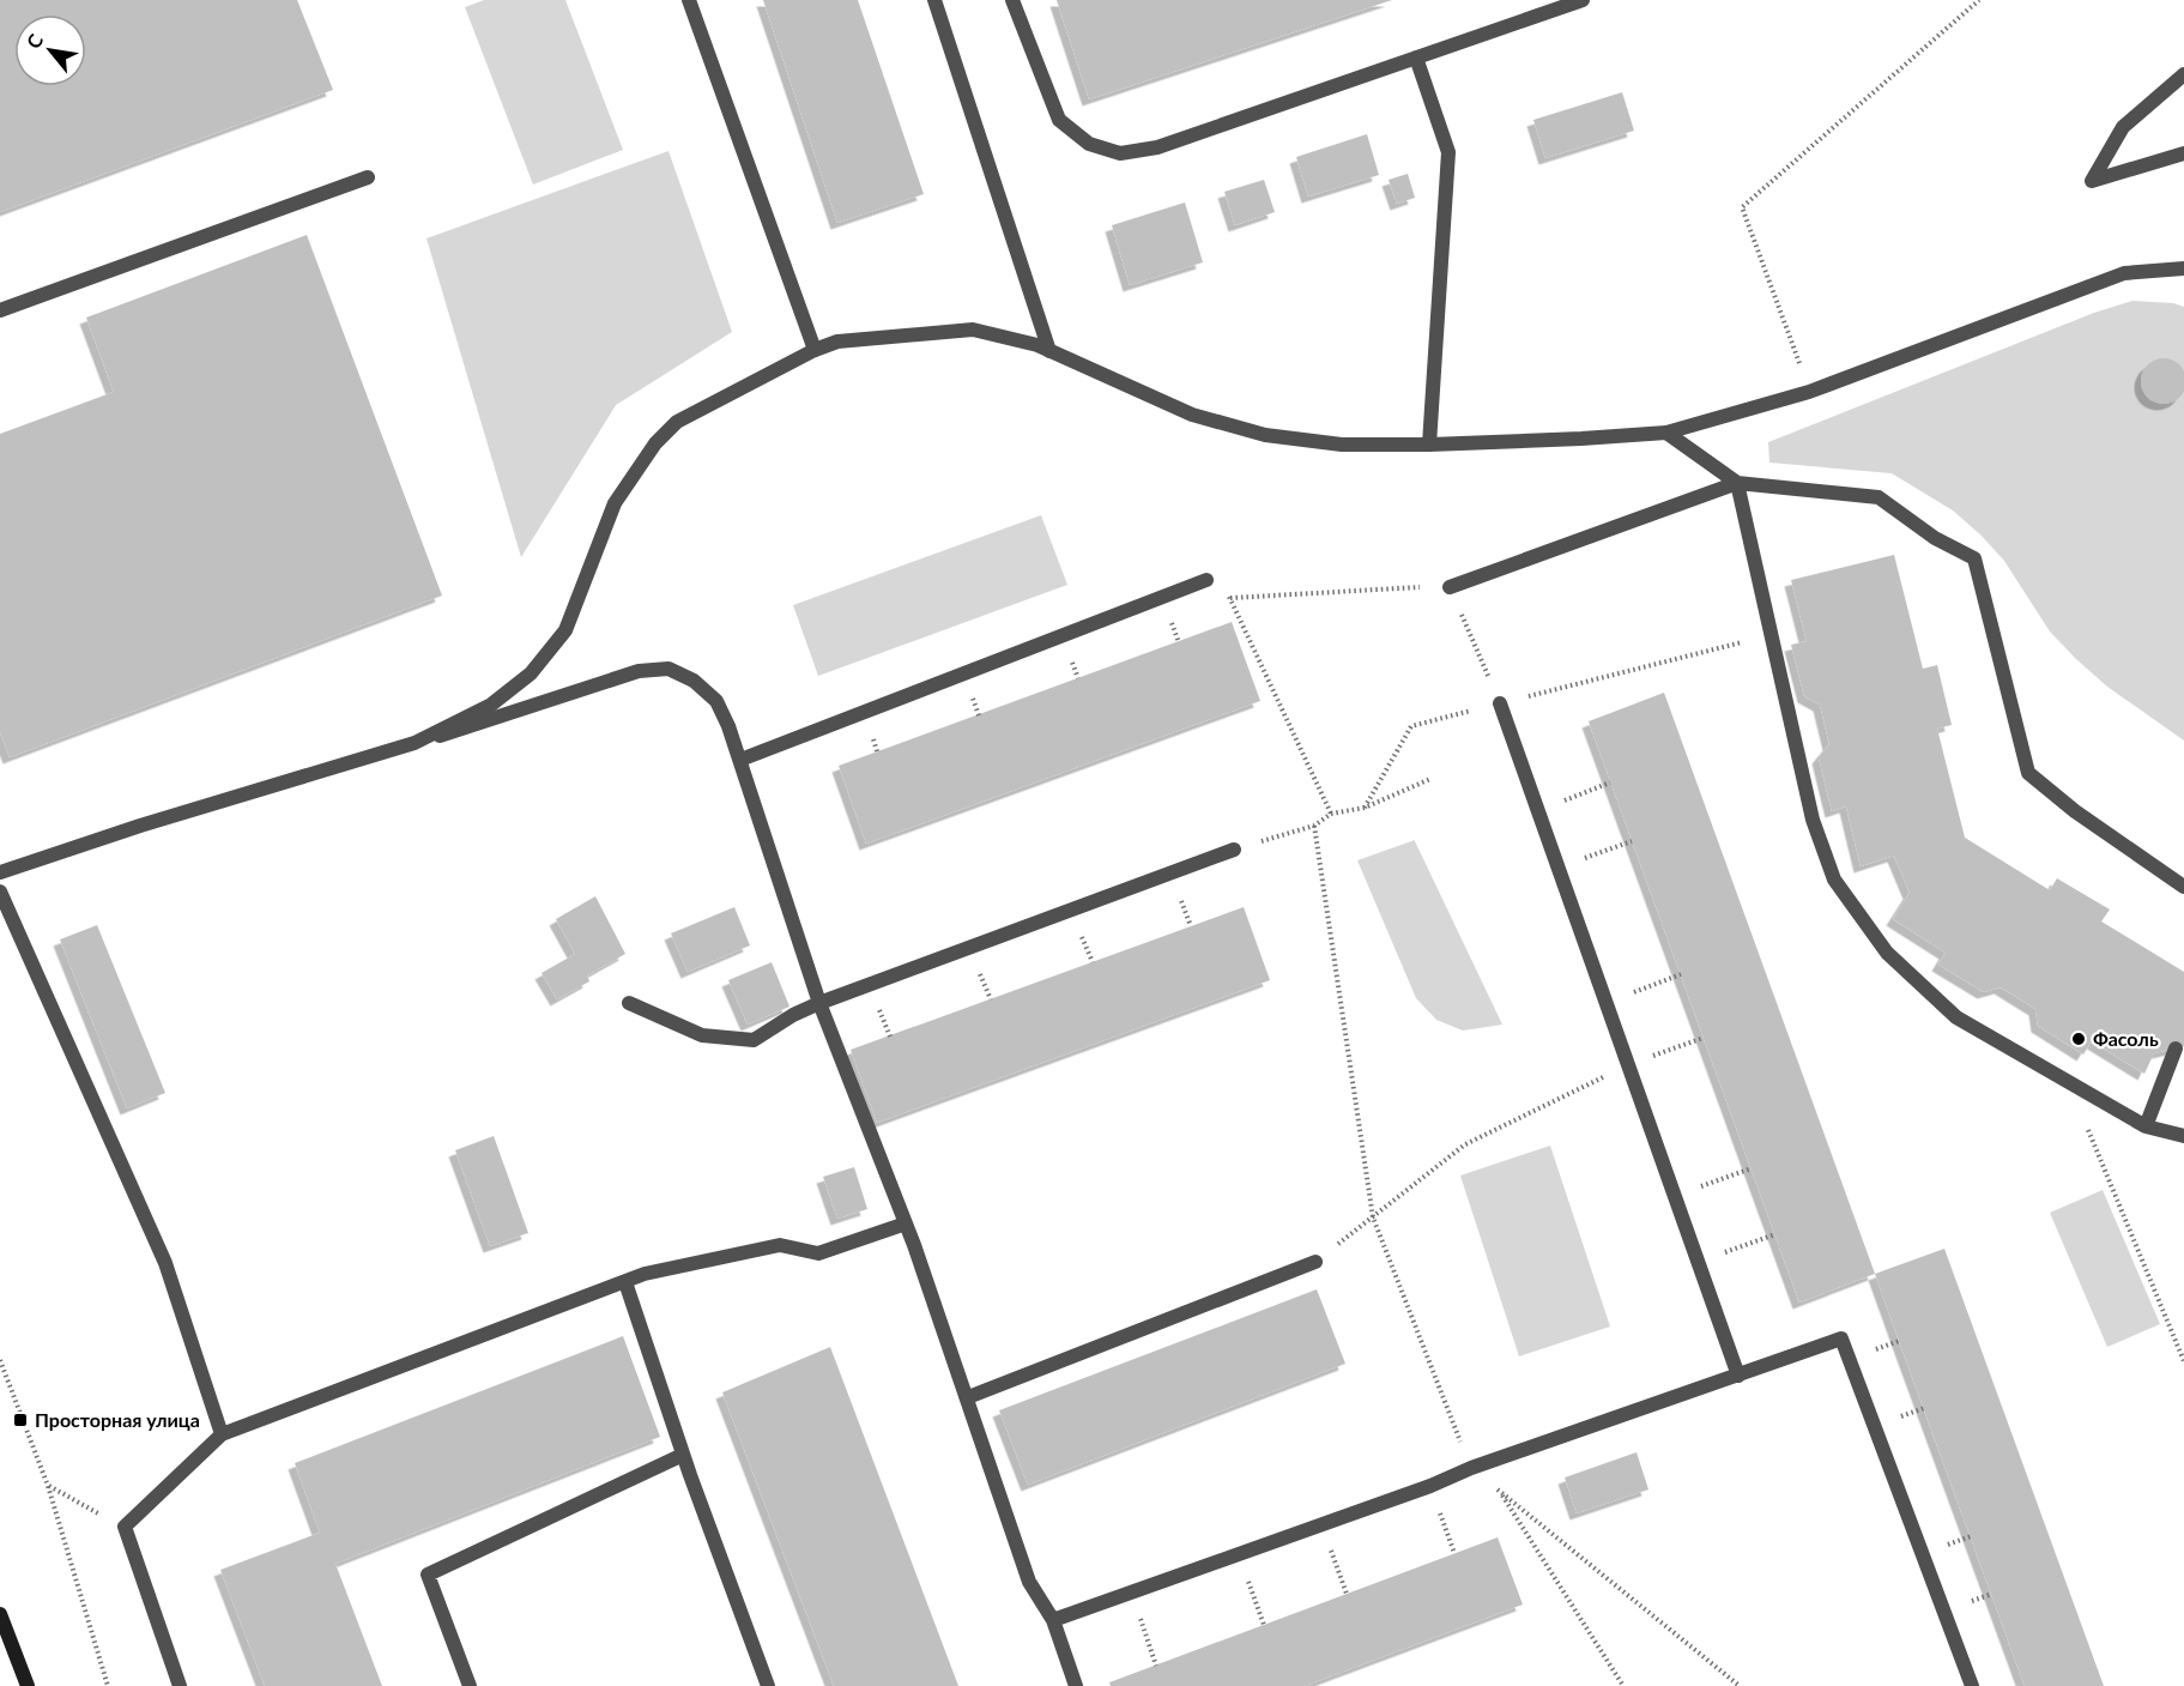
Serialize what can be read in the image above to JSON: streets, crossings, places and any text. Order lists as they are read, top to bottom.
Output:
{
  "places": {
    "other": ["Фасоль"],
    "transit": ["Просторная улица"]
  },
  "north": "top left"
}
